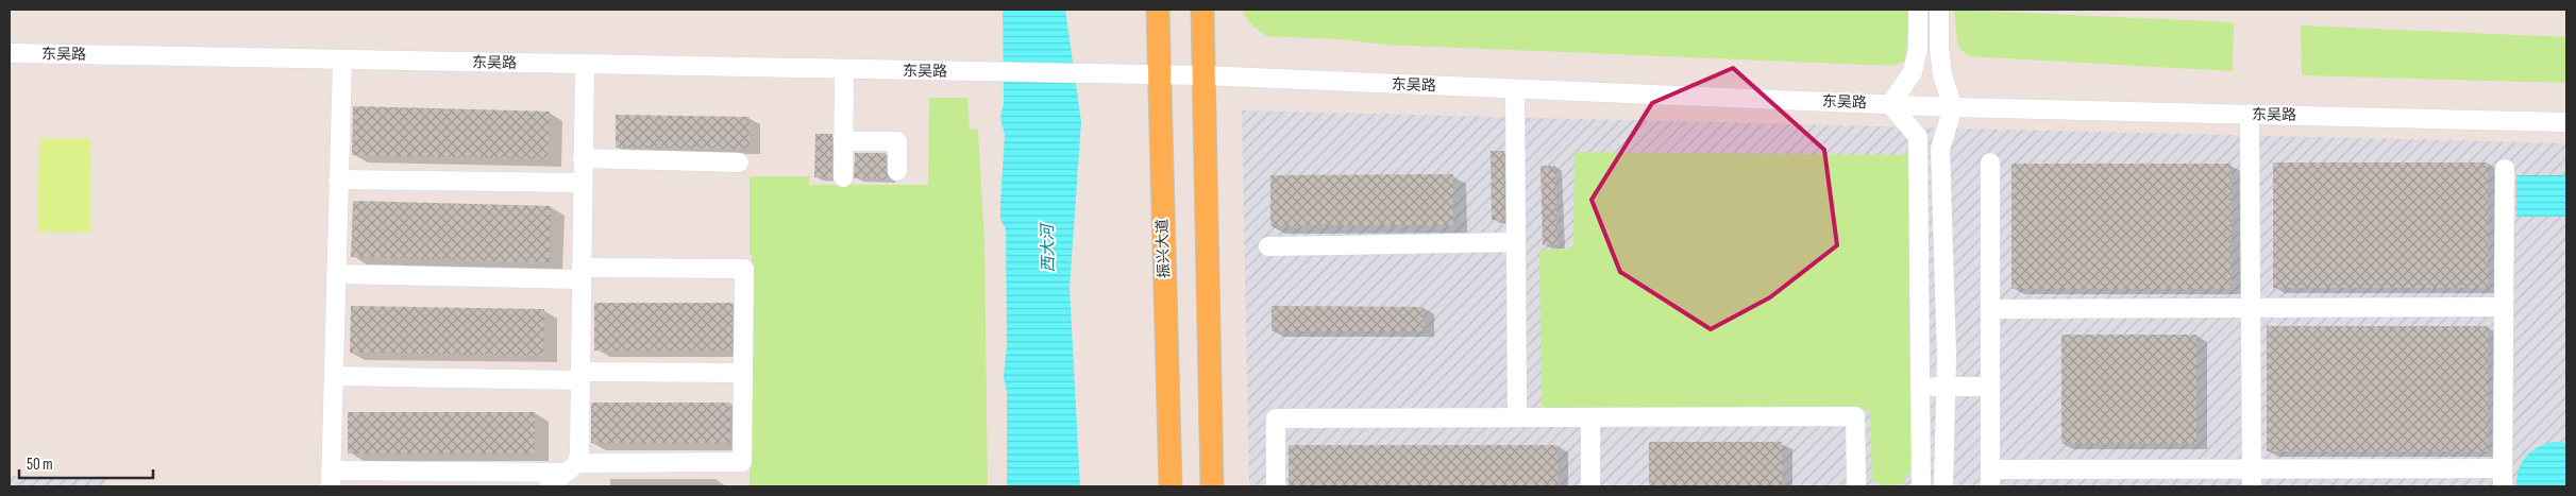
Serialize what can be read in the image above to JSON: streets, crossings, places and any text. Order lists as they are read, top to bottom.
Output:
{
  "streets": {
    "main road": ["振兴大道"],
    "street": ["东吴路"]
  },
  "crossings": [
    ["东吴路", "振兴大道"]
  ],
  "water": ["西大河"],
  "scale_bar": "50 m"
}
